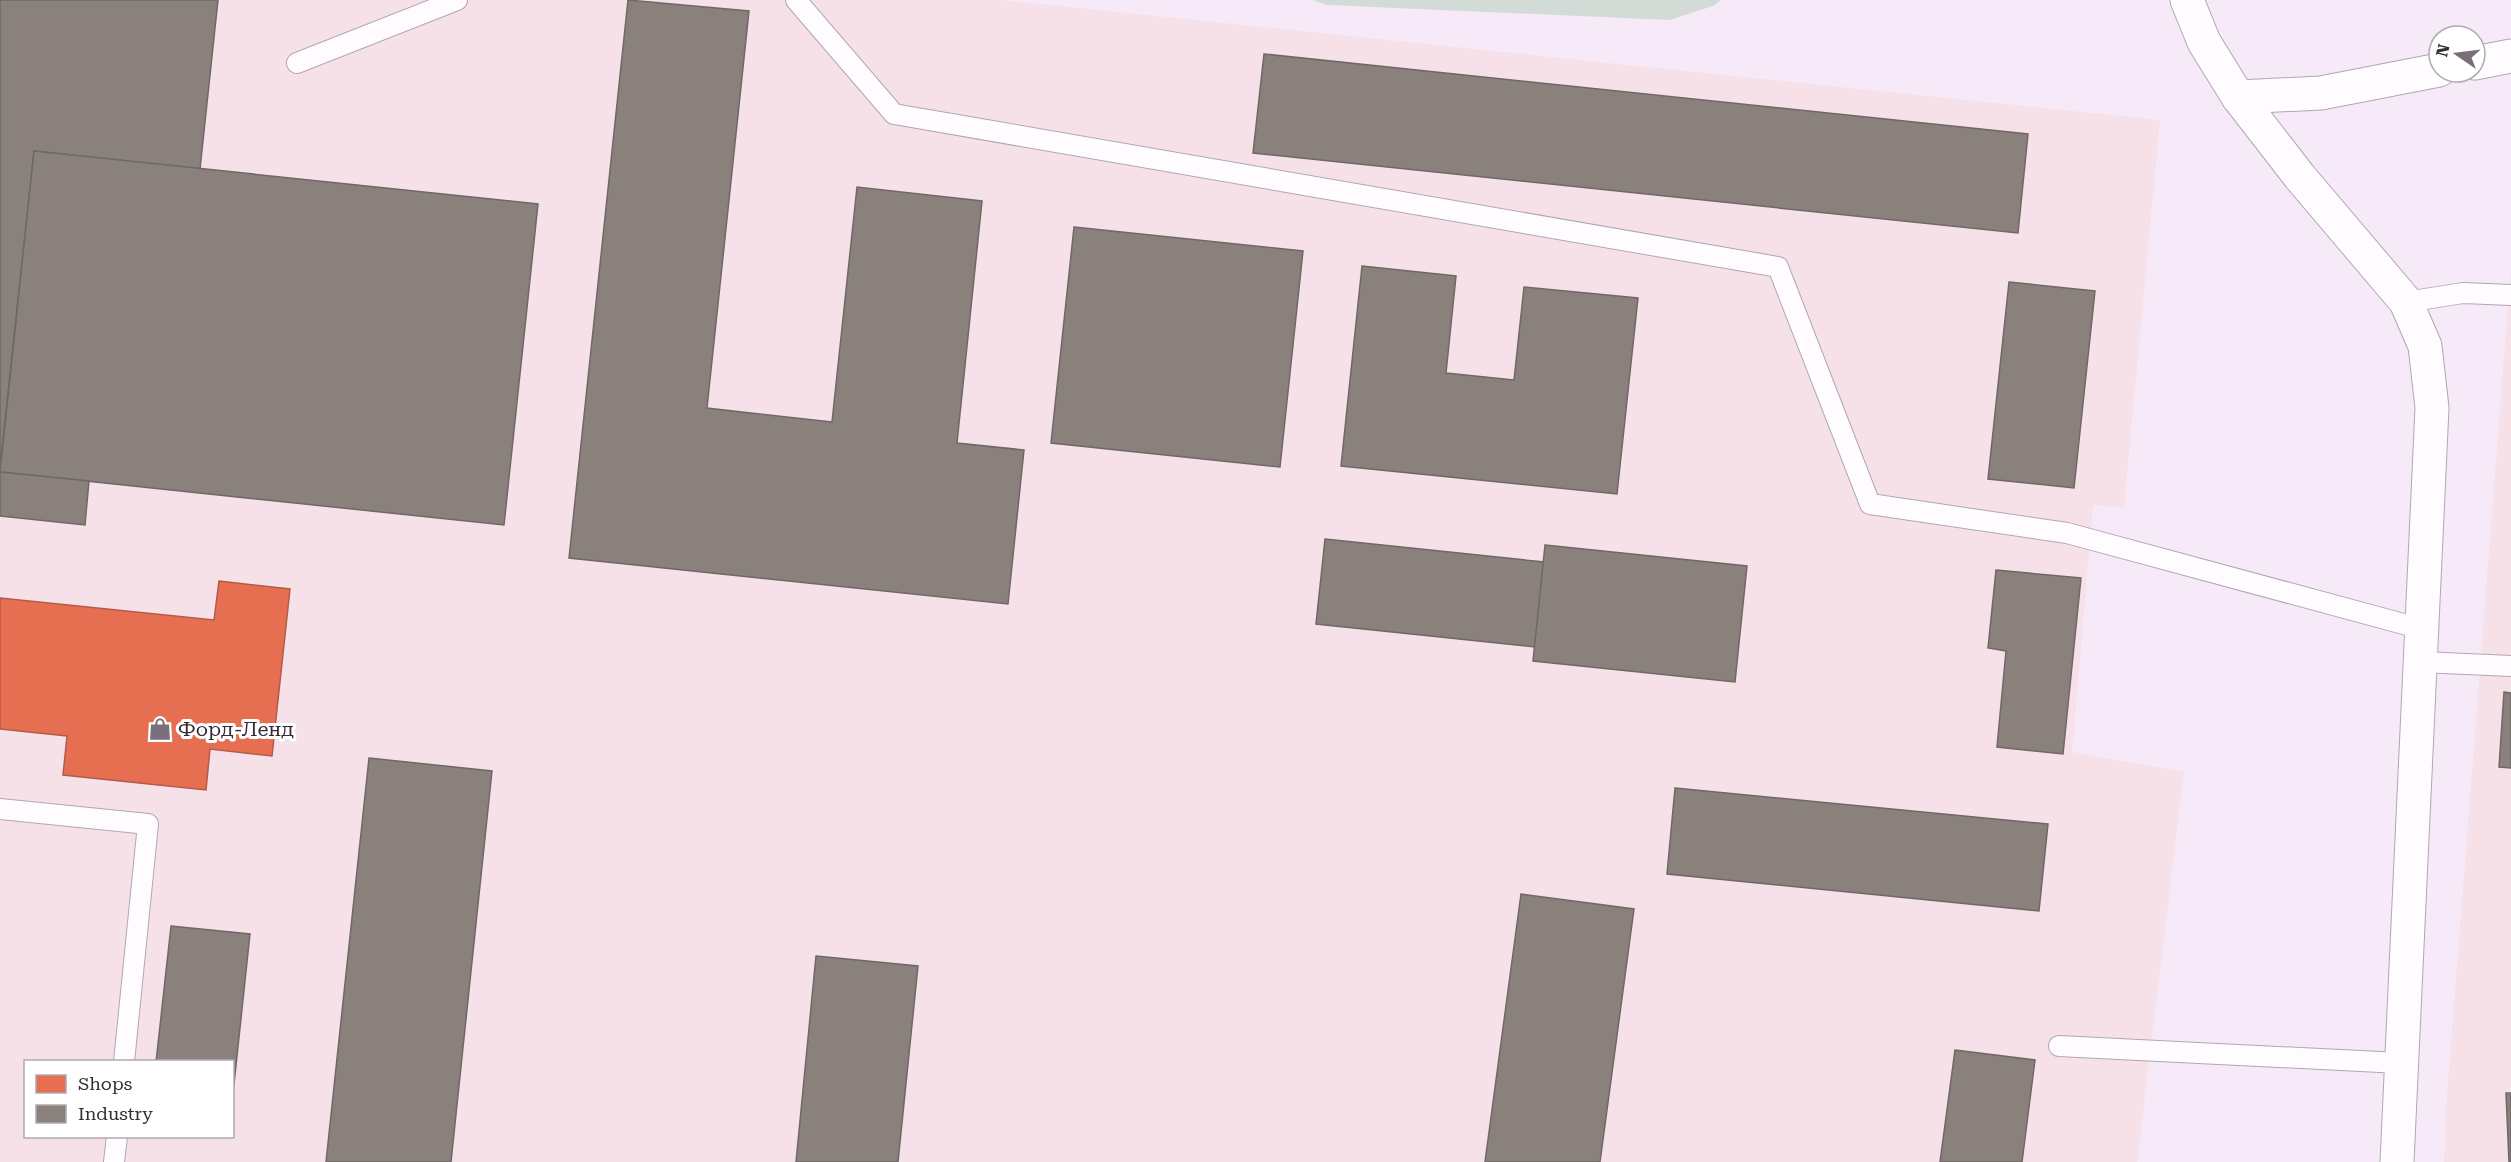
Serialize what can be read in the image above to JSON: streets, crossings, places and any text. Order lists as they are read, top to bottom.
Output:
{
  "places": {
    "shop": ["Форд-Ленд"]
  },
  "legend": ["Shops", "Industry"],
  "north": "left"
}
